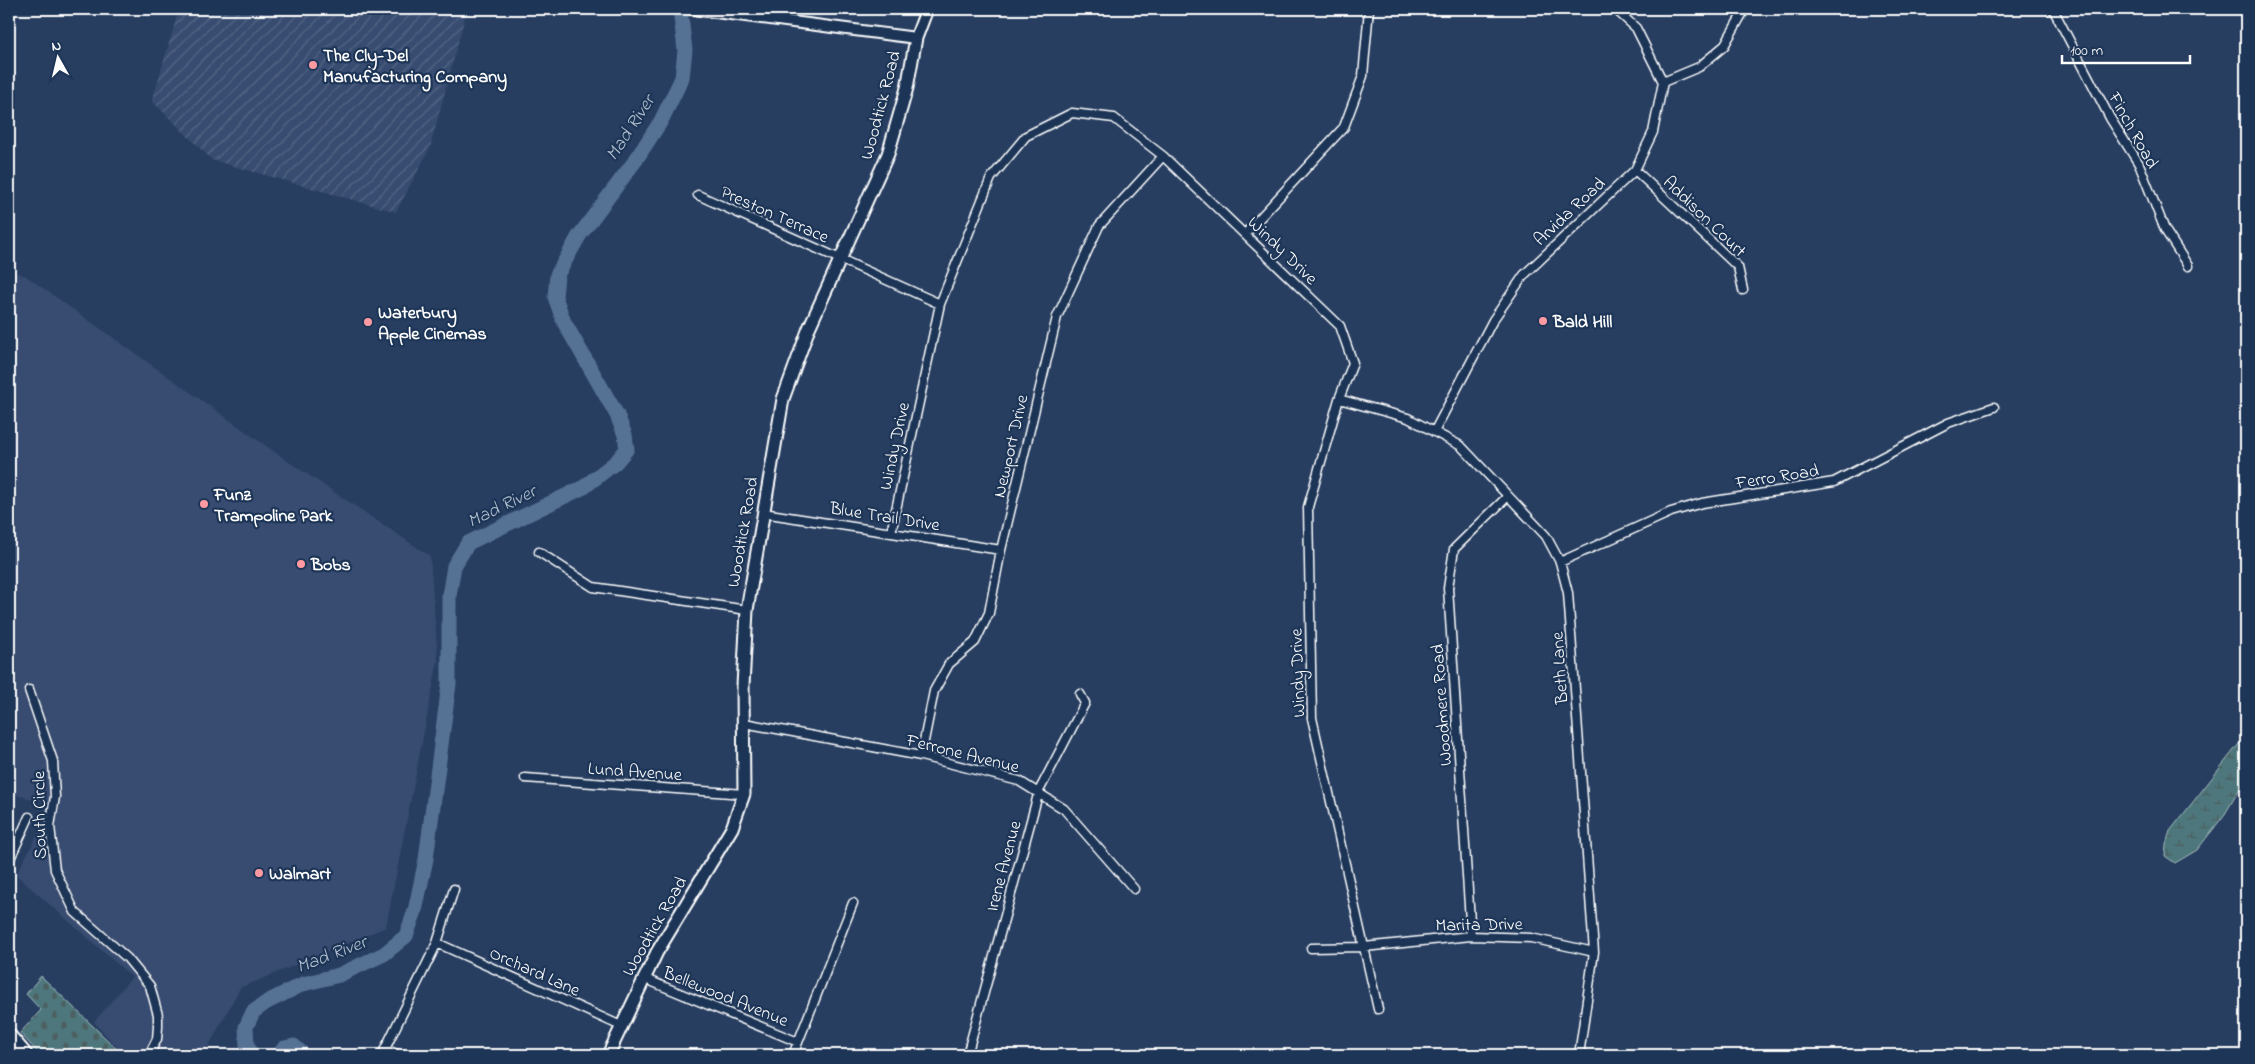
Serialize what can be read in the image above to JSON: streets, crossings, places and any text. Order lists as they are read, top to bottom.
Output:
{
  "streets": {
    "main road": ["Woodtick Road"],
    "street": [
      "Finch Road",
      "Arvida Road",
      "Preston Terrace",
      "Addison Court",
      "Windy Drive",
      "Newport Drive",
      "Ferro Road",
      "Blue Trail Drive",
      "Beth Lane",
      "Woodmere Road",
      "Ferrone Avenue",
      "Lund Avenue",
      "South Circle",
      "Irene Avenue",
      "Marita Drive",
      "Orchard Lane",
      "Bellewood Avenue"
    ]
  },
  "crossings": [
    ["Woodtick Road", "Preston Terrace"],
    ["Woodtick Road", "Blue Trail Drive"],
    ["Woodtick Road", "Ferrone Avenue"],
    ["Woodtick Road", "Lund Avenue"],
    ["Woodtick Road", "Orchard Lane"],
    ["Woodtick Road", "Bellewood Avenue"],
    ["Arvida Road", "Addison Court"],
    ["Arvida Road", "Beth Lane"],
    ["Preston Terrace", "Windy Drive"],
    ["Windy Drive", "Newport Drive"],
    ["Windy Drive", "Blue Trail Drive"],
    ["Windy Drive", "Beth Lane"],
    ["Windy Drive", "Marita Drive"],
    ["Newport Drive", "Blue Trail Drive"],
    ["Newport Drive", "Ferrone Avenue"],
    ["Ferro Road", "Beth Lane"],
    ["Beth Lane", "Woodmere Road"],
    ["Beth Lane", "Marita Drive"],
    ["Woodmere Road", "Marita Drive"],
    ["Ferrone Avenue", "Irene Avenue"]
  ],
  "water": ["Mad River"],
  "places": [
    "The Cly-Del Manufacturing Company",
    "Bald Hill",
    "Waterbury Apple Cinemas",
    "Funz Trampoline Park",
    "Bobs",
    "Walmart"
  ],
  "scale_bar": "100 m",
  "north": "top"
}
